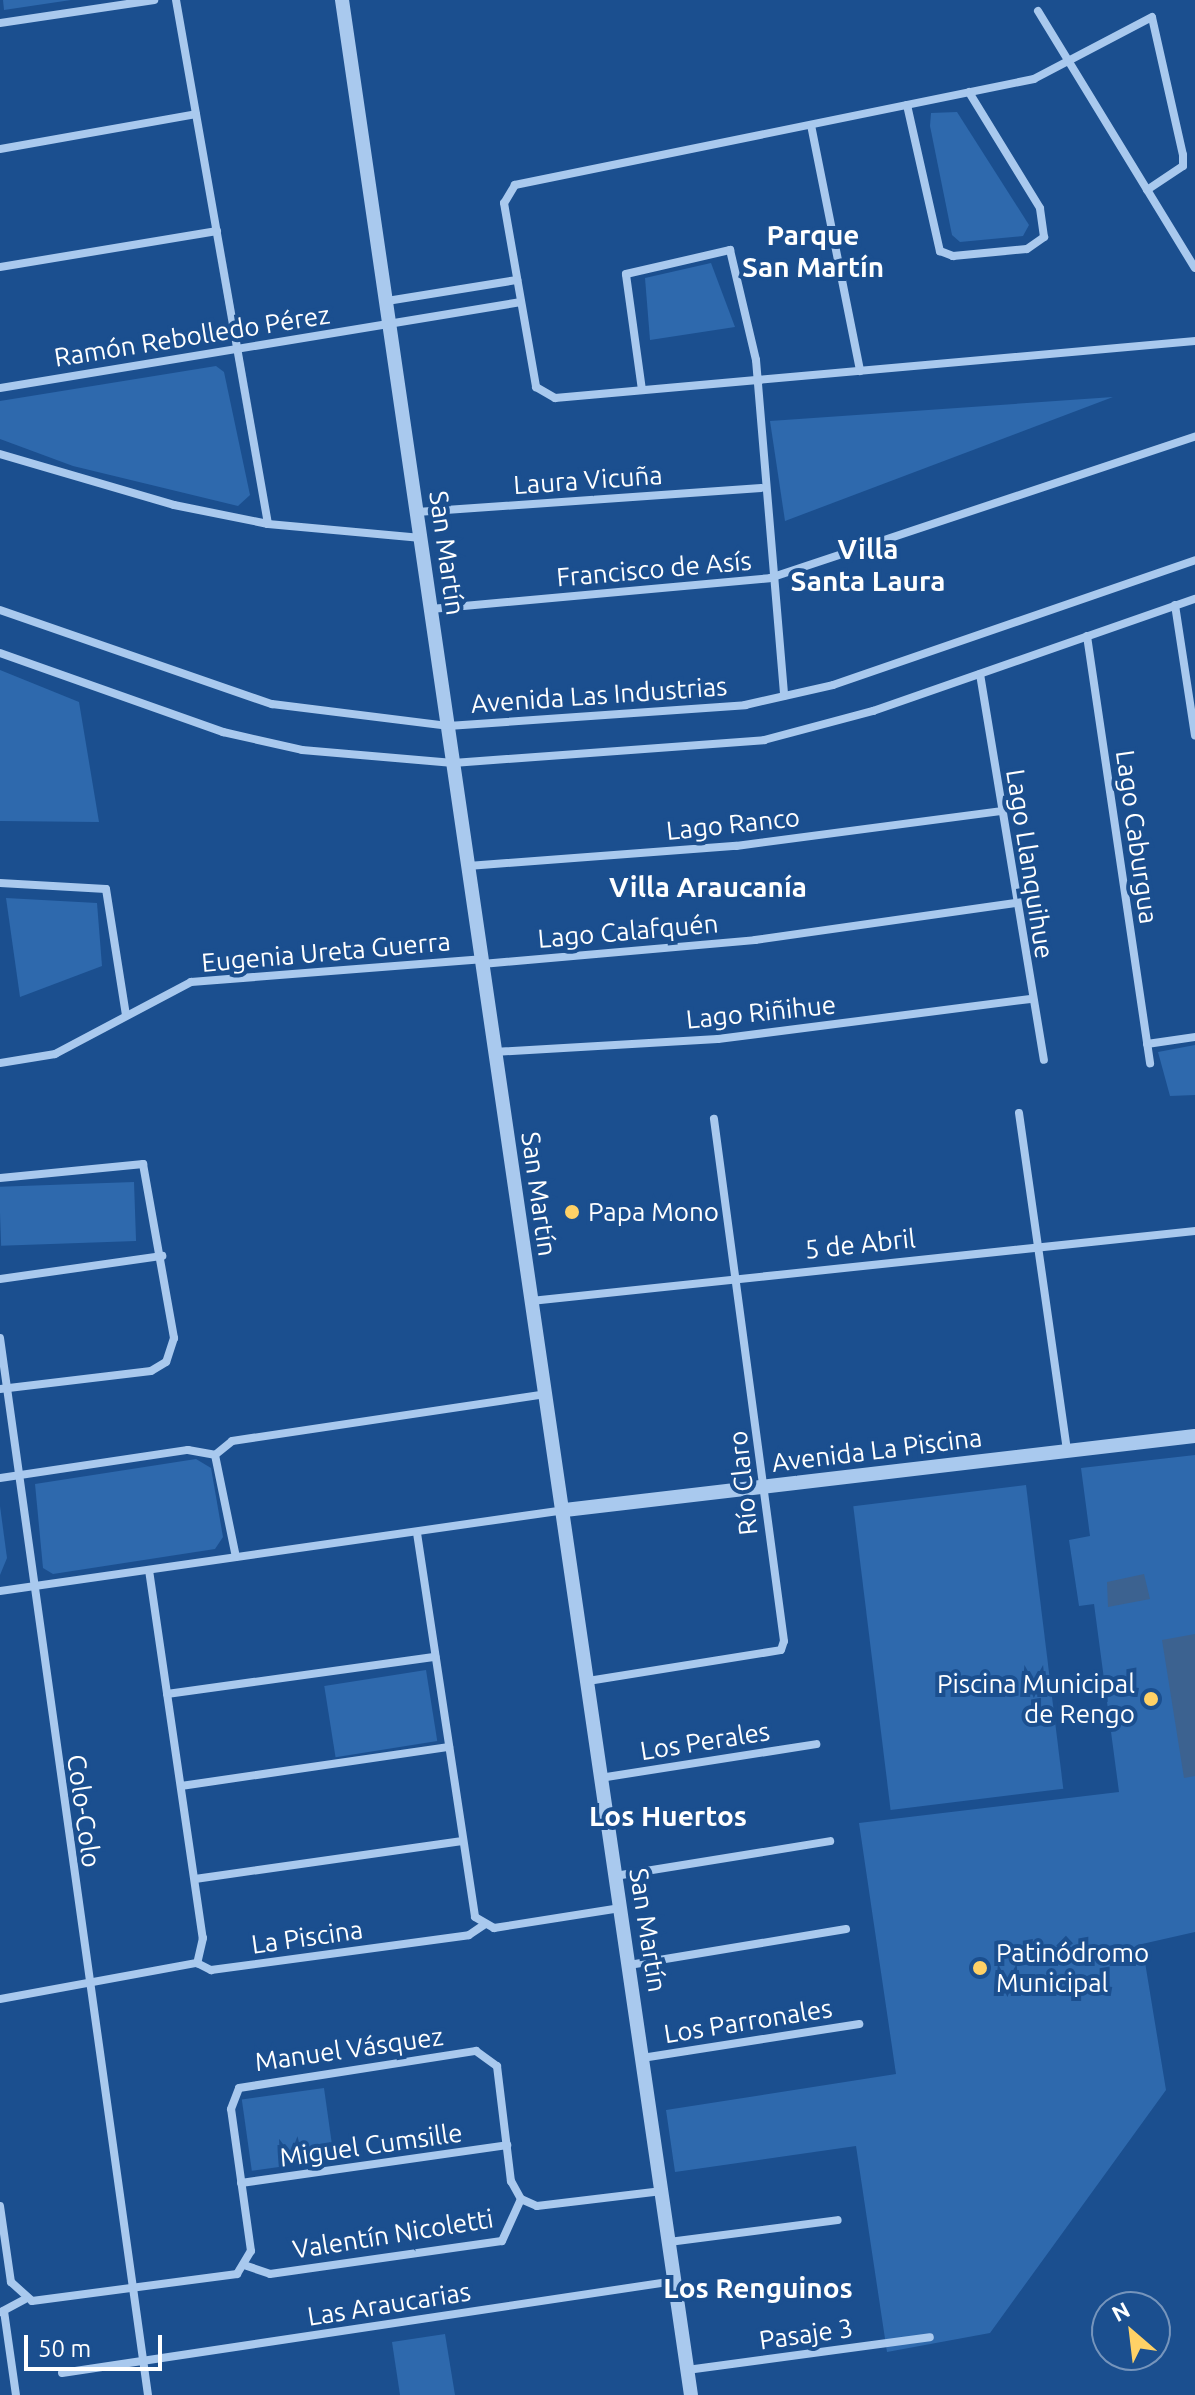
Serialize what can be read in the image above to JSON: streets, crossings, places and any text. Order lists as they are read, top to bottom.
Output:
{
  "streets": {
    "street": [
      "Ramón Rebolledo Pérez",
      "Laura Vicuña",
      "San Martín",
      "Francisco de Asís",
      "Avenida Las Industrias",
      "Lago Ranco",
      "Lago Caburgua",
      "Lago Llanquihue",
      "Lago Calafquén",
      "Eugenia Ureta Guerra",
      "Lago Riñihue",
      "5 de Abril",
      "Avenida La Piscina",
      "Río Claro",
      "Los Perales",
      "Colo-Colo",
      "La Piscina",
      "Los Parronales",
      "Manuel Vásquez",
      "Miguel Cumsille",
      "Valentín Nicoletti",
      "Las Araucarias",
      "Pasaje 3"
    ]
  },
  "crossings": [
    ["Ramón Rebolledo Pérez", "San Martín"],
    ["Laura Vicuña", "San Martín"],
    ["San Martín", "Francisco de Asís"],
    ["San Martín", "Avenida Las Industrias"],
    ["San Martín", "Lago Ranco"],
    ["San Martín", "Lago Calafquén"],
    ["San Martín", "Eugenia Ureta Guerra"],
    ["San Martín", "Lago Riñihue"],
    ["San Martín", "5 de Abril"],
    ["San Martín", "Avenida La Piscina"],
    ["San Martín", "Río Claro"],
    ["San Martín", "Los Perales"],
    ["San Martín", "La Piscina"],
    ["San Martín", "Los Parronales"],
    ["San Martín", "Las Araucarias"],
    ["San Martín", "Pasaje 3"],
    ["Lago Ranco", "Lago Llanquihue"],
    ["Lago Llanquihue", "Lago Calafquén"],
    ["Lago Llanquihue", "Lago Riñihue"],
    ["Lago Calafquén", "Eugenia Ureta Guerra"],
    ["5 de Abril", "Río Claro"],
    ["Avenida La Piscina", "Río Claro"],
    ["Colo-Colo", "La Piscina"],
    ["Colo-Colo", "Las Araucarias"],
    ["Manuel Vásquez", "Miguel Cumsille"],
    ["Manuel Vásquez", "Valentín Nicoletti"]
  ],
  "districts": [
    "Parque San Martín",
    "Villa Santa Laura",
    "Villa Araucanía",
    "Los Huertos",
    "Los Renguinos"
  ],
  "places": ["Papa Mono", "Piscina Municipal de Rengo", "Patinódromo Municipal"],
  "scale_bar": "50 m",
  "north": "top left"
}
